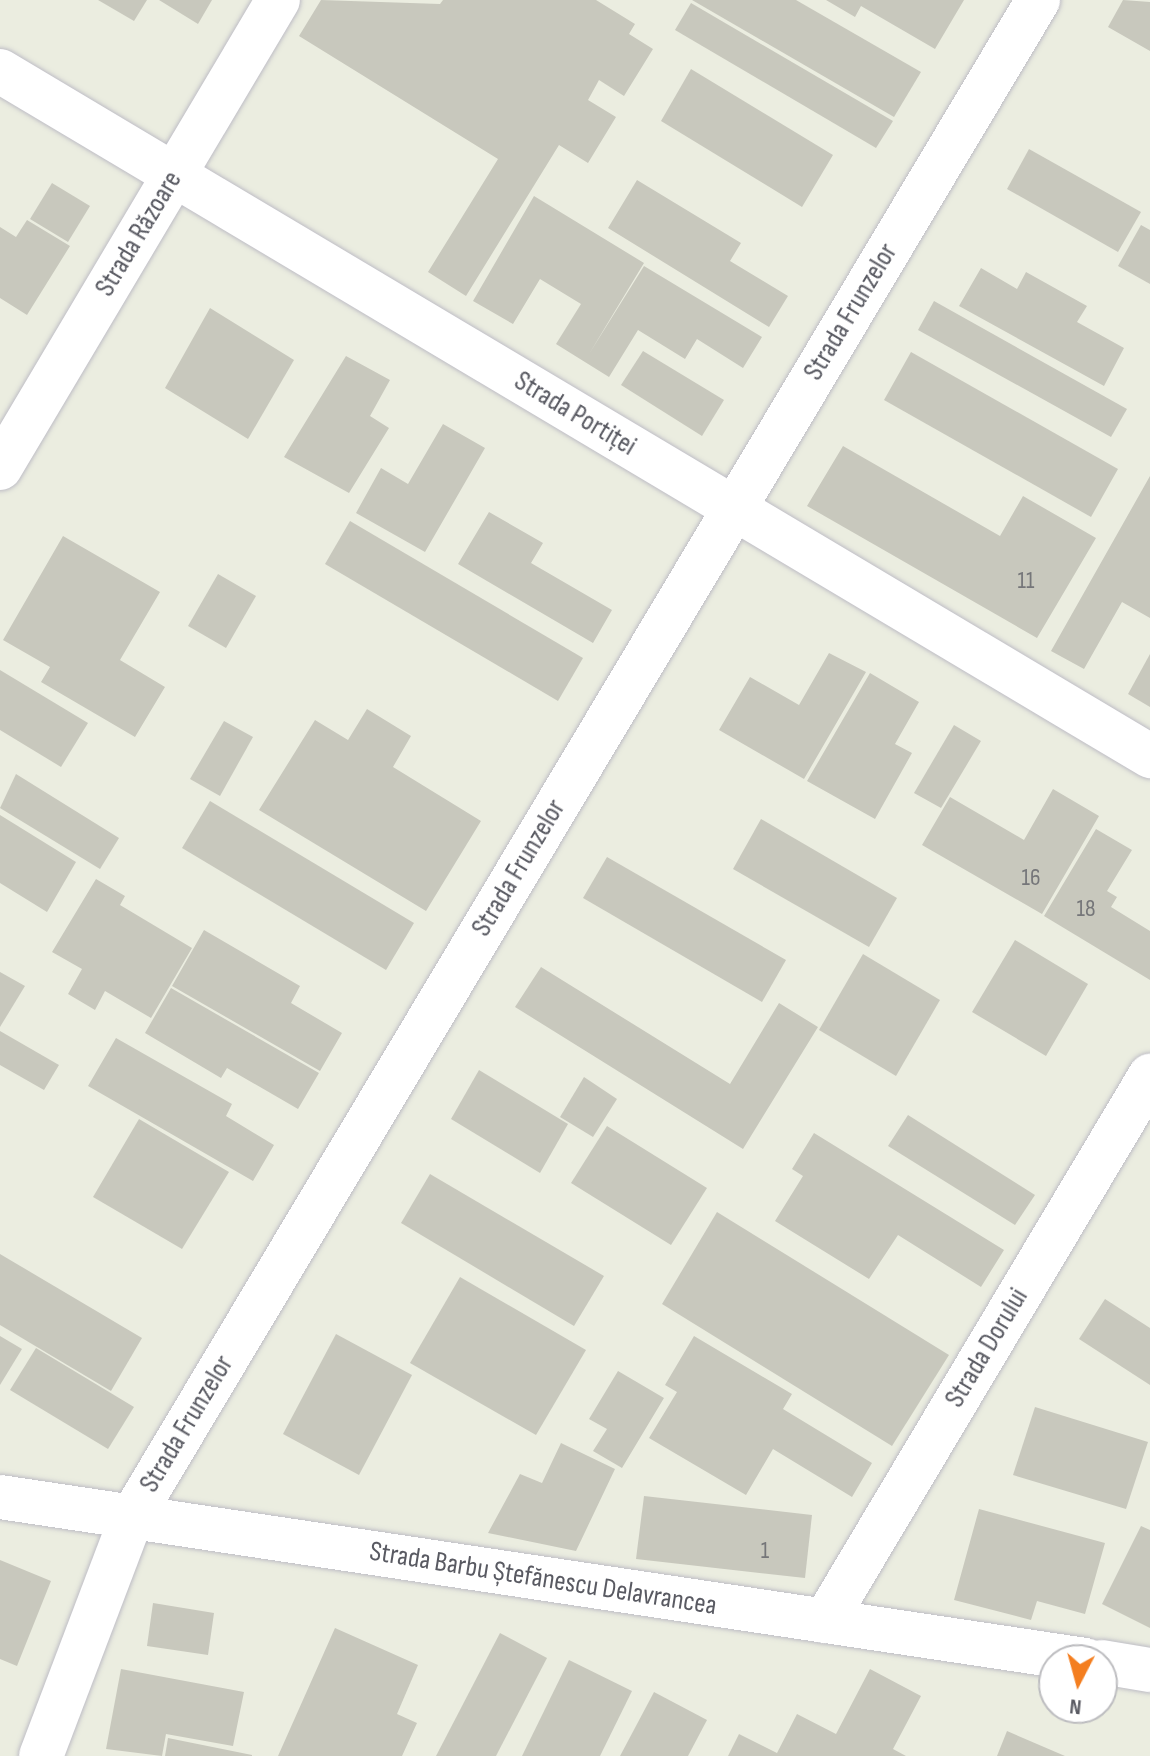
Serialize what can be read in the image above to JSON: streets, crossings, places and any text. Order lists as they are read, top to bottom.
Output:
{
  "streets": {
    "street": [
      "Strada Răzoare",
      "Strada Frunzelor",
      "Strada Portiței",
      "Strada Dorului",
      "Strada Barbu Ștefănescu Delavrancea"
    ]
  },
  "crossings": [
    ["Strada Răzoare", "Strada Portiței"],
    ["Strada Frunzelor", "Strada Portiței"],
    ["Strada Frunzelor", "Strada Barbu Ștefănescu Delavrancea"],
    ["Strada Dorului", "Strada Barbu Ștefănescu Delavrancea"]
  ],
  "house_numbers": [
    "11",
    "16",
    "18",
    "1"
  ],
  "north": "bottom"
}
